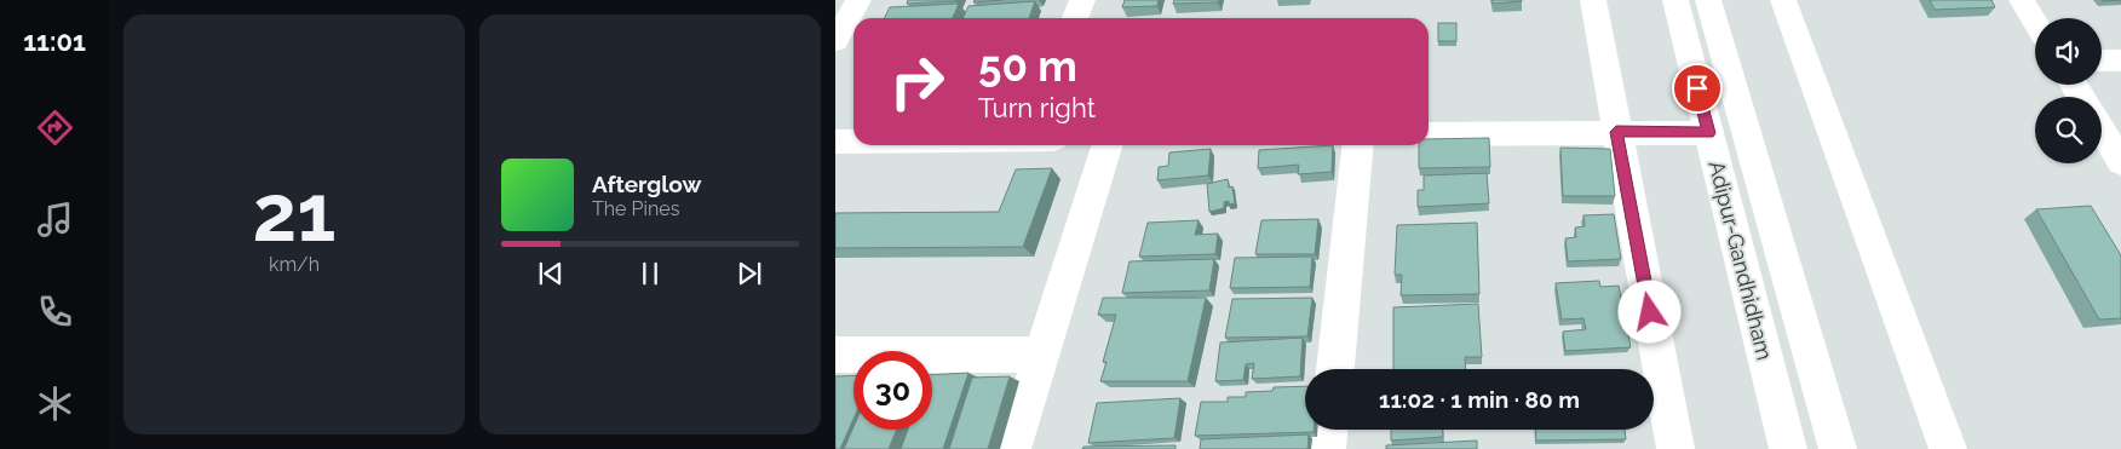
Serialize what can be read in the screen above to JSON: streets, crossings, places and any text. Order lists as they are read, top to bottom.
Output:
{
  "streets": {
    "street": ["Adipur-Gandhidham"]
  },
  "page": {
    "tabs": "11:01",
    "tile": ["21", "km/h"],
    "turn": ["50 m", "Turn right"],
    "song": ["Afterglow", "The Pines"],
    "limit": "30",
    "trip": "11:02 · 1 min · 80 m"
  }
}
